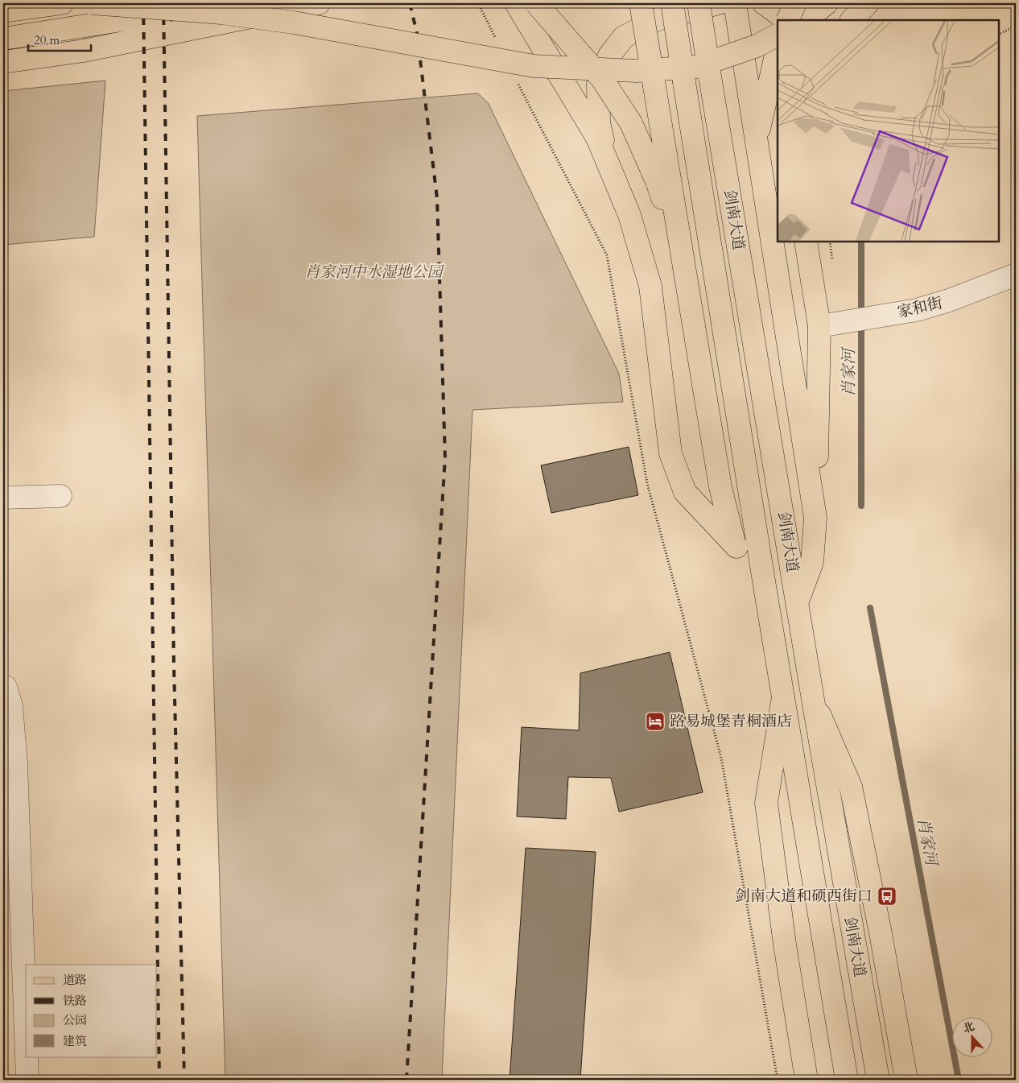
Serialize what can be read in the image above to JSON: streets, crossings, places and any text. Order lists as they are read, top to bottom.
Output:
{
  "streets": {
    "main road": ["剑南大道"],
    "street": ["家和街"]
  },
  "water": ["肖家河"],
  "parks": ["肖家河中水湿地公园"],
  "places": {
    "hotel": ["路易城堡青桐酒店"],
    "bus stop": ["剑南大道和硕西街口"]
  },
  "legend": [
    "道路",
    "铁路",
    "公园",
    "建筑"
  ],
  "scale_bar": "20 m",
  "north": "top"
}
